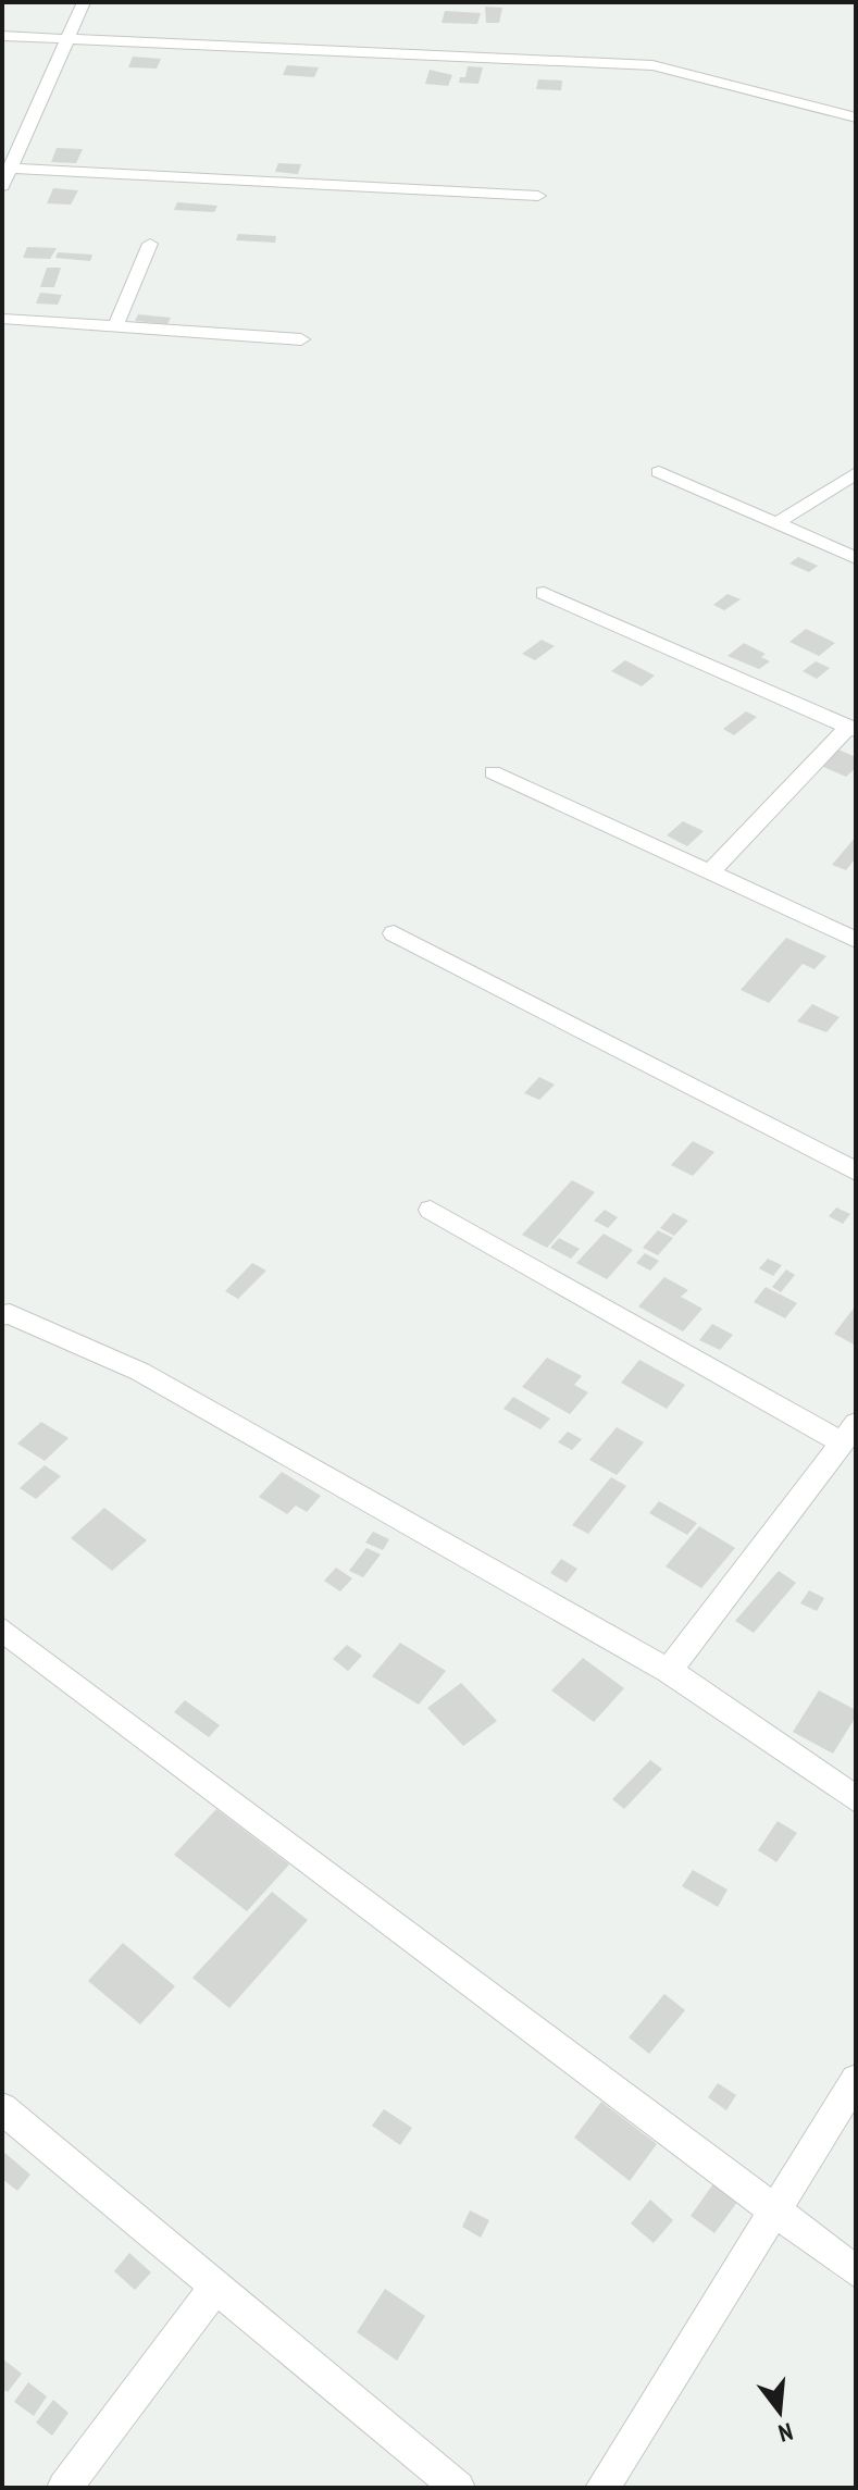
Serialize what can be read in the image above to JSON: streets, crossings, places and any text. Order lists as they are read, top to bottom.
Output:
{
  "north": "bottom"
}
